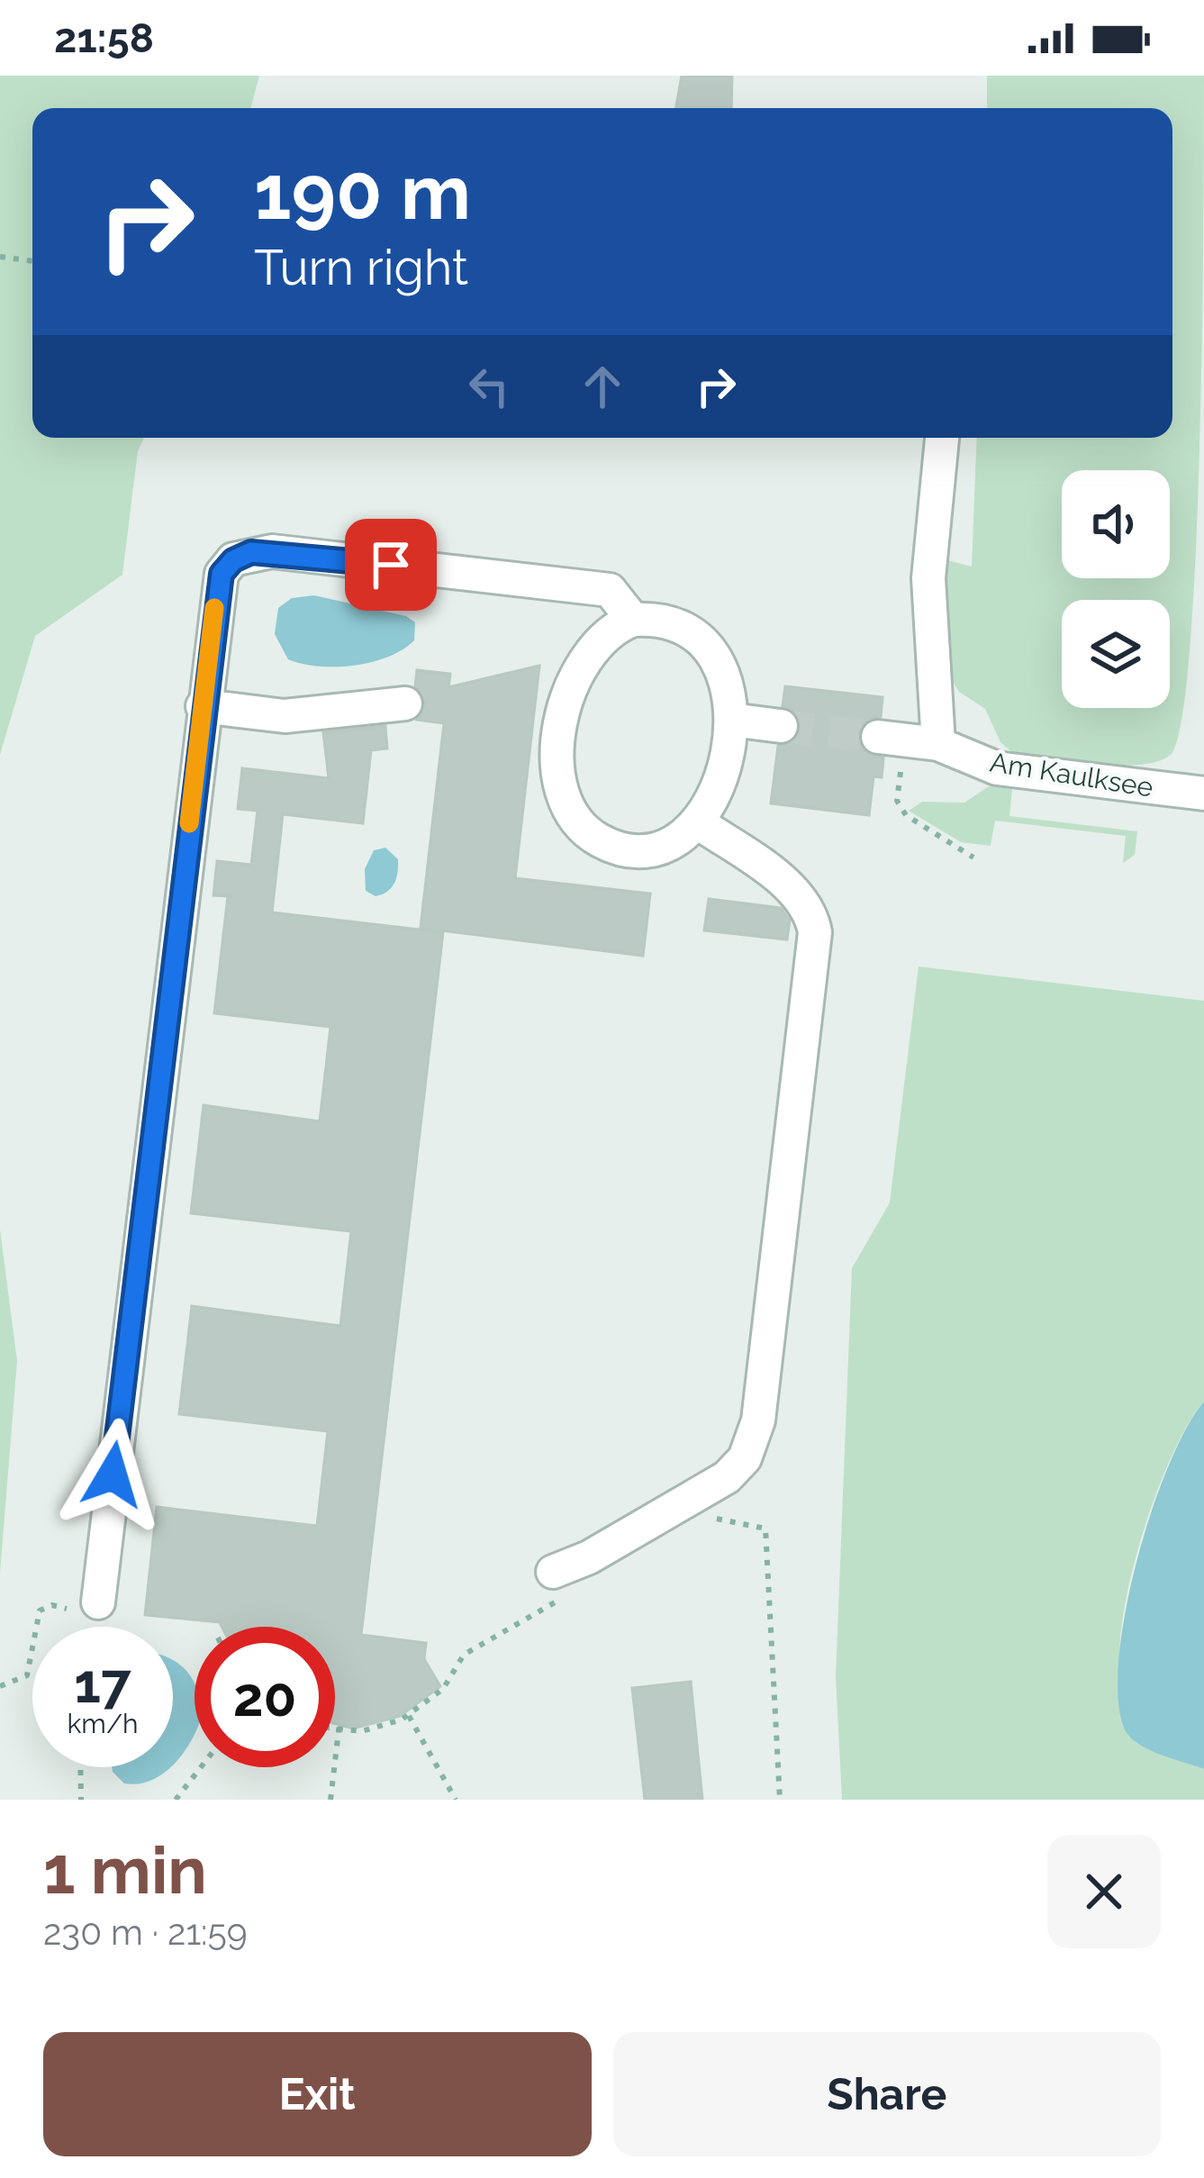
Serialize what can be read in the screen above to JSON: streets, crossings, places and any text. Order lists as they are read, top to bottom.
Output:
{
  "streets": {
    "lane": ["Am Kaulksee"]
  },
  "page": {
    "status": "21:58",
    "turn": ["190 m", "Turn right"],
    "speed": "17 km/h",
    "limit": "20",
    "heading": ["1 min", "230 m · 21:59"],
    "buttons": ["Exit", "Share"]
  }
}
